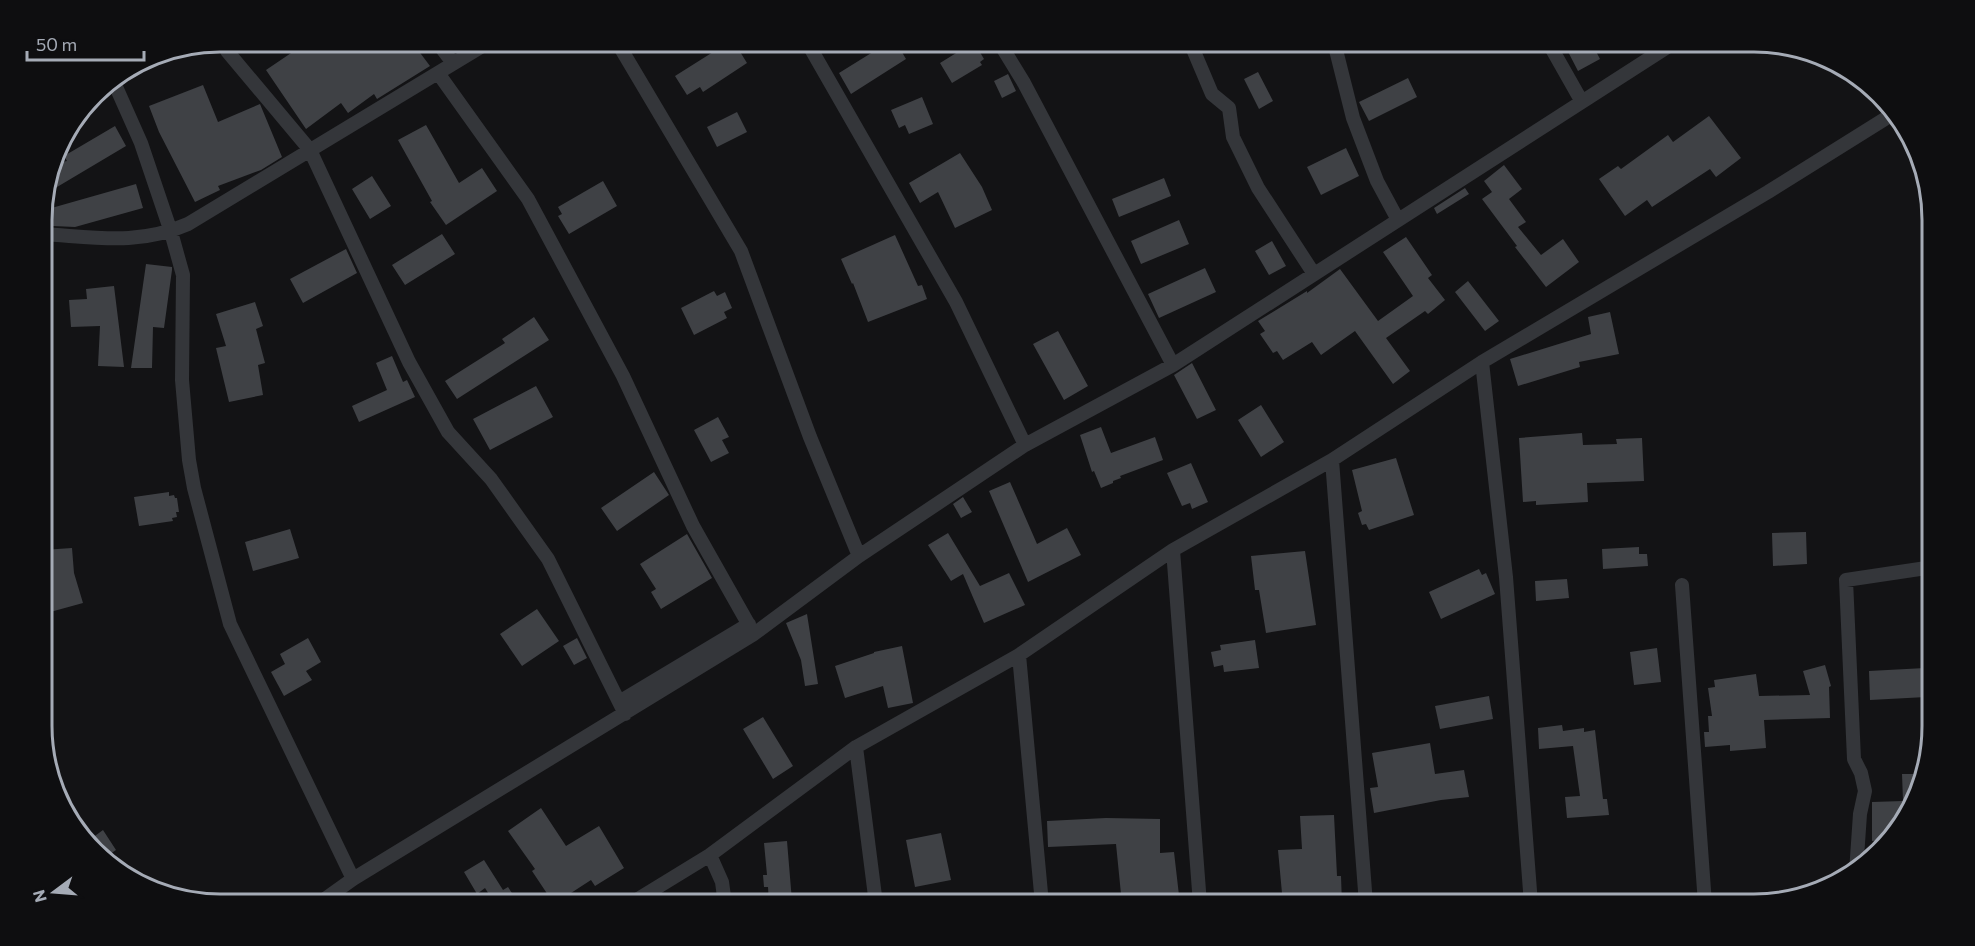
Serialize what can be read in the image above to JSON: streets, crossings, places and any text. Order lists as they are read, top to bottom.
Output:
{
  "scale_bar": "50 m",
  "north": "left"
}
